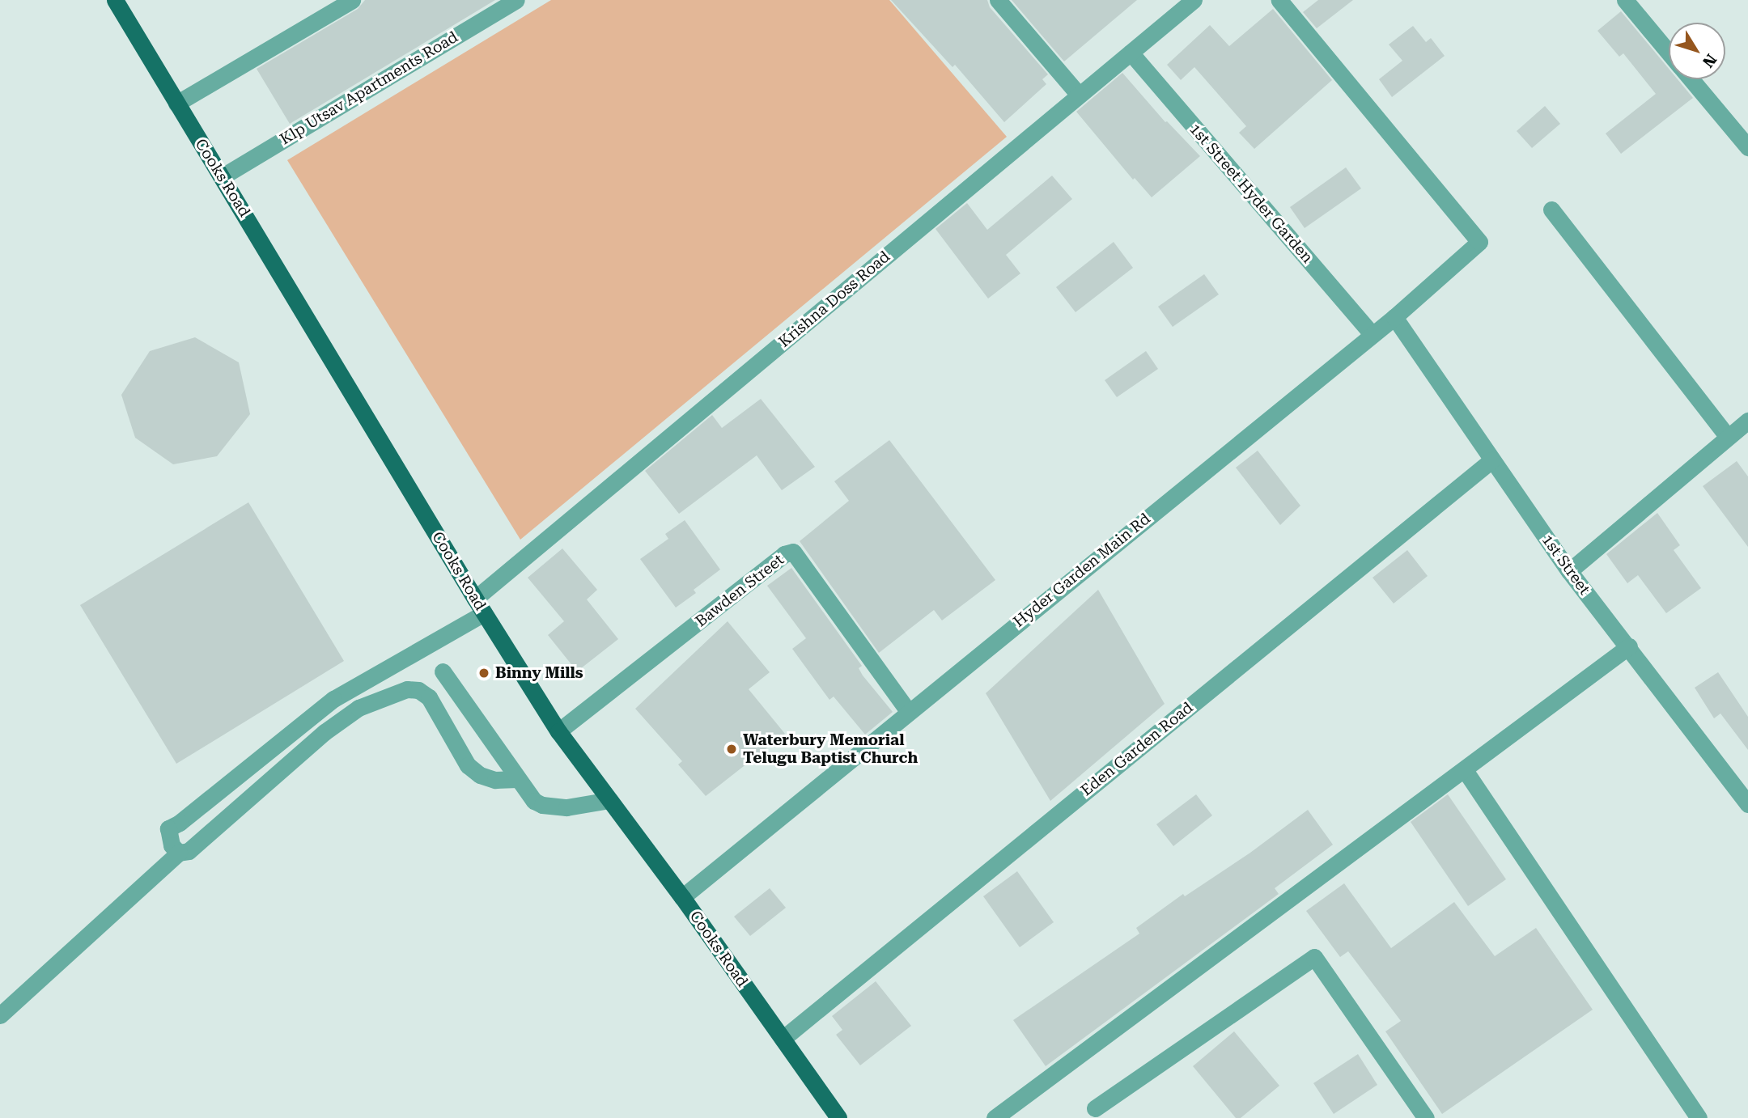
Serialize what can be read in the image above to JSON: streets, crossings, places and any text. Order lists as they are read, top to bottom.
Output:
{
  "streets": {
    "main road": ["Cooks Road"],
    "street": [
      "Klp Utsav Apartments Road",
      "1st Street Hyder Garden",
      "Krishna Doss Road",
      "1st Street",
      "Hyder Garden Main Rd",
      "Bawden Street",
      "Eden Garden Road"
    ]
  },
  "crossings": [
    ["Klp Utsav Apartments Road", "Cooks Road"],
    ["Cooks Road", "Krishna Doss Road"],
    ["Cooks Road", "Hyder Garden Main Rd"],
    ["Cooks Road", "Bawden Street"],
    ["Cooks Road", "Eden Garden Road"],
    ["1st Street Hyder Garden", "Krishna Doss Road"],
    ["1st Street Hyder Garden", "Hyder Garden Main Rd"],
    ["1st Street", "Hyder Garden Main Rd"],
    ["1st Street", "Eden Garden Road"],
    ["Hyder Garden Main Rd", "Bawden Street"]
  ],
  "places": ["Binny Mills", "Waterbury Memorial Telugu Baptist Church"],
  "north": "bottom right"
}
